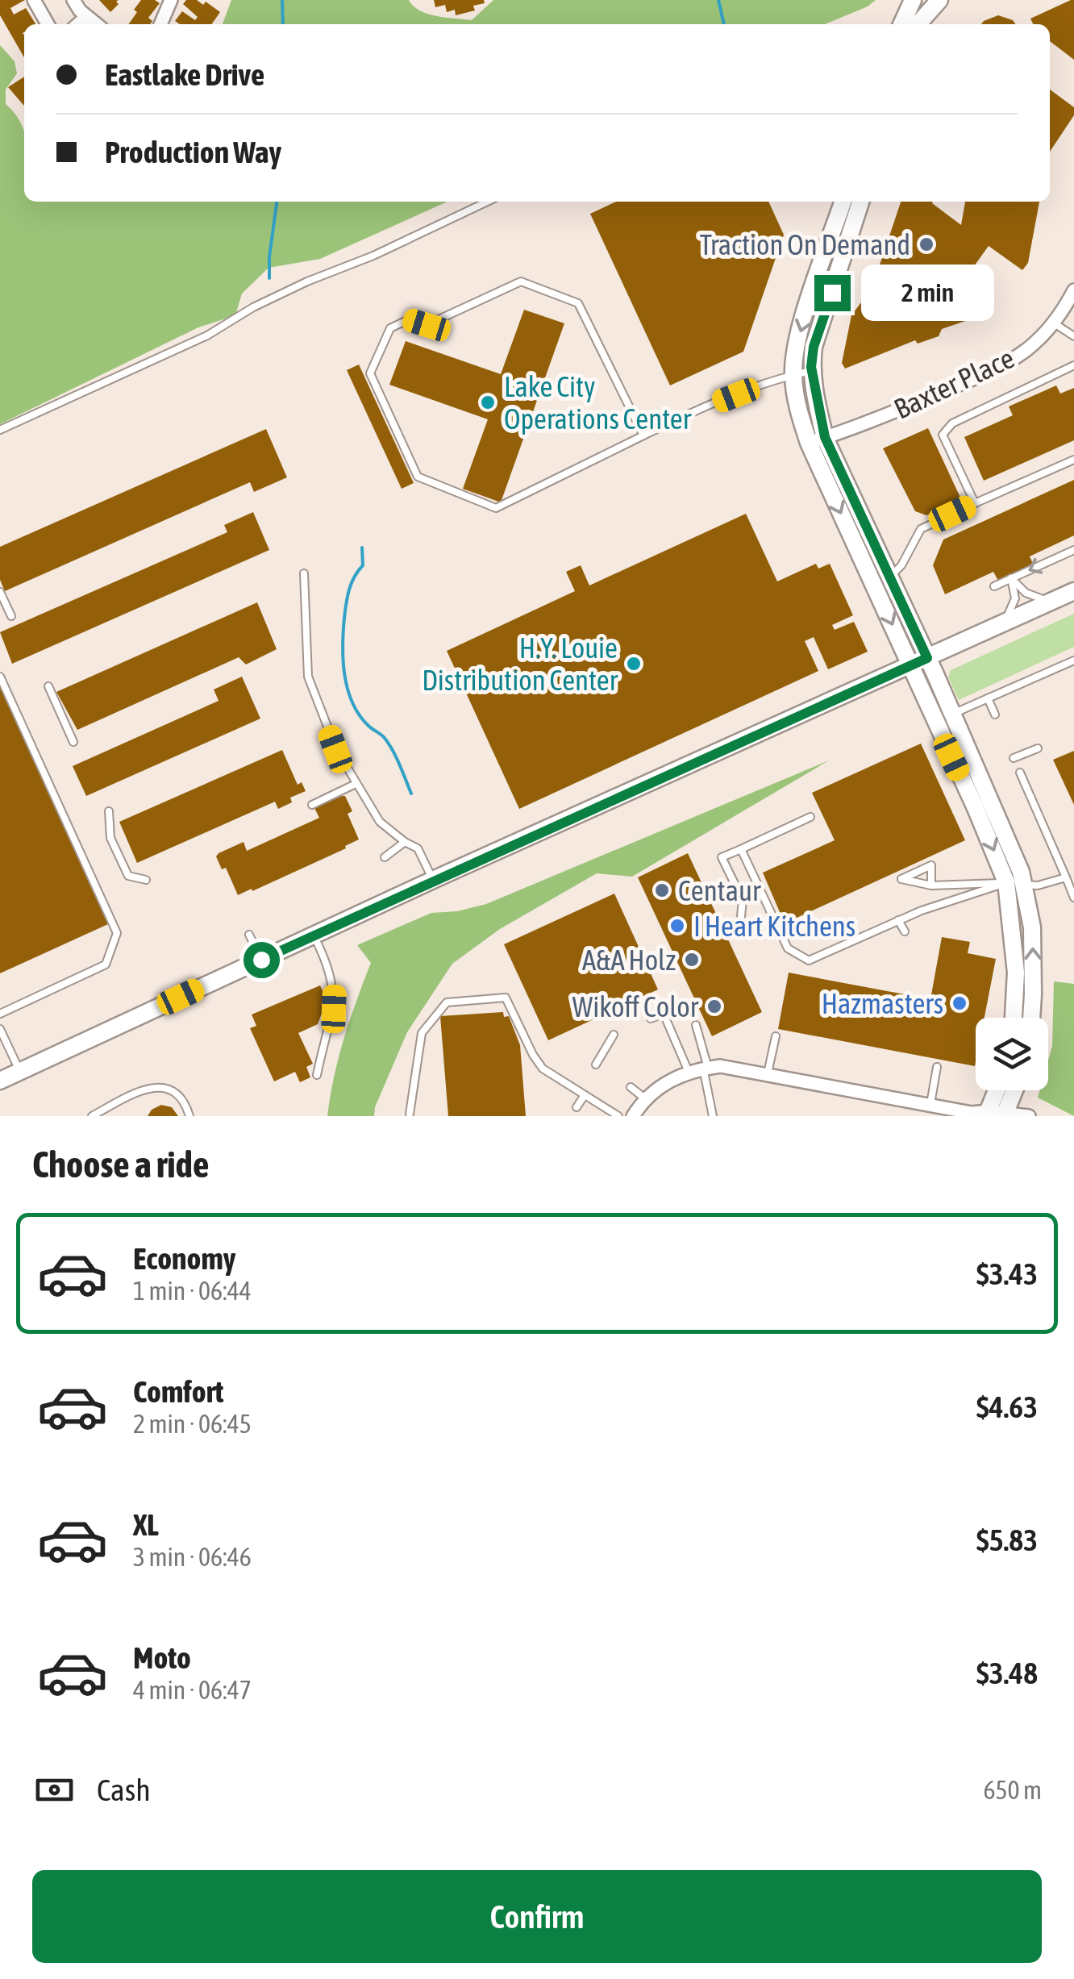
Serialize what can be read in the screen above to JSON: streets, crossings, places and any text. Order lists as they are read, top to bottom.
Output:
{
  "streets": {
    "street": ["Baxter Place"]
  },
  "places": [
    "Traction On Demand",
    "Lake City Operations Center",
    "H.Y. Louie Distribution Center",
    "Centaur",
    "I Heart Kitchens",
    "A&A Holz",
    "Hazmasters",
    "Wikoff Color"
  ],
  "page": {
    "banner": ["Eastlake Drive", "Production Way"],
    "bubble": "2 min",
    "heading": "Choose a ride",
    "list": [
      {
        "name": "Economy",
        "note": "1 min · 06:44",
        "value": "$3.43"
      },
      {
        "name": "Comfort",
        "note": "2 min · 06:45",
        "value": "$4.63"
      },
      {
        "name": "XL",
        "note": "3 min · 06:46",
        "value": "$5.83"
      },
      {
        "name": "Moto",
        "note": "4 min · 06:47",
        "value": "$3.48"
      }
    ],
    "pay": ["Cash", "650 m"],
    "buttons": "Confirm"
  }
}
